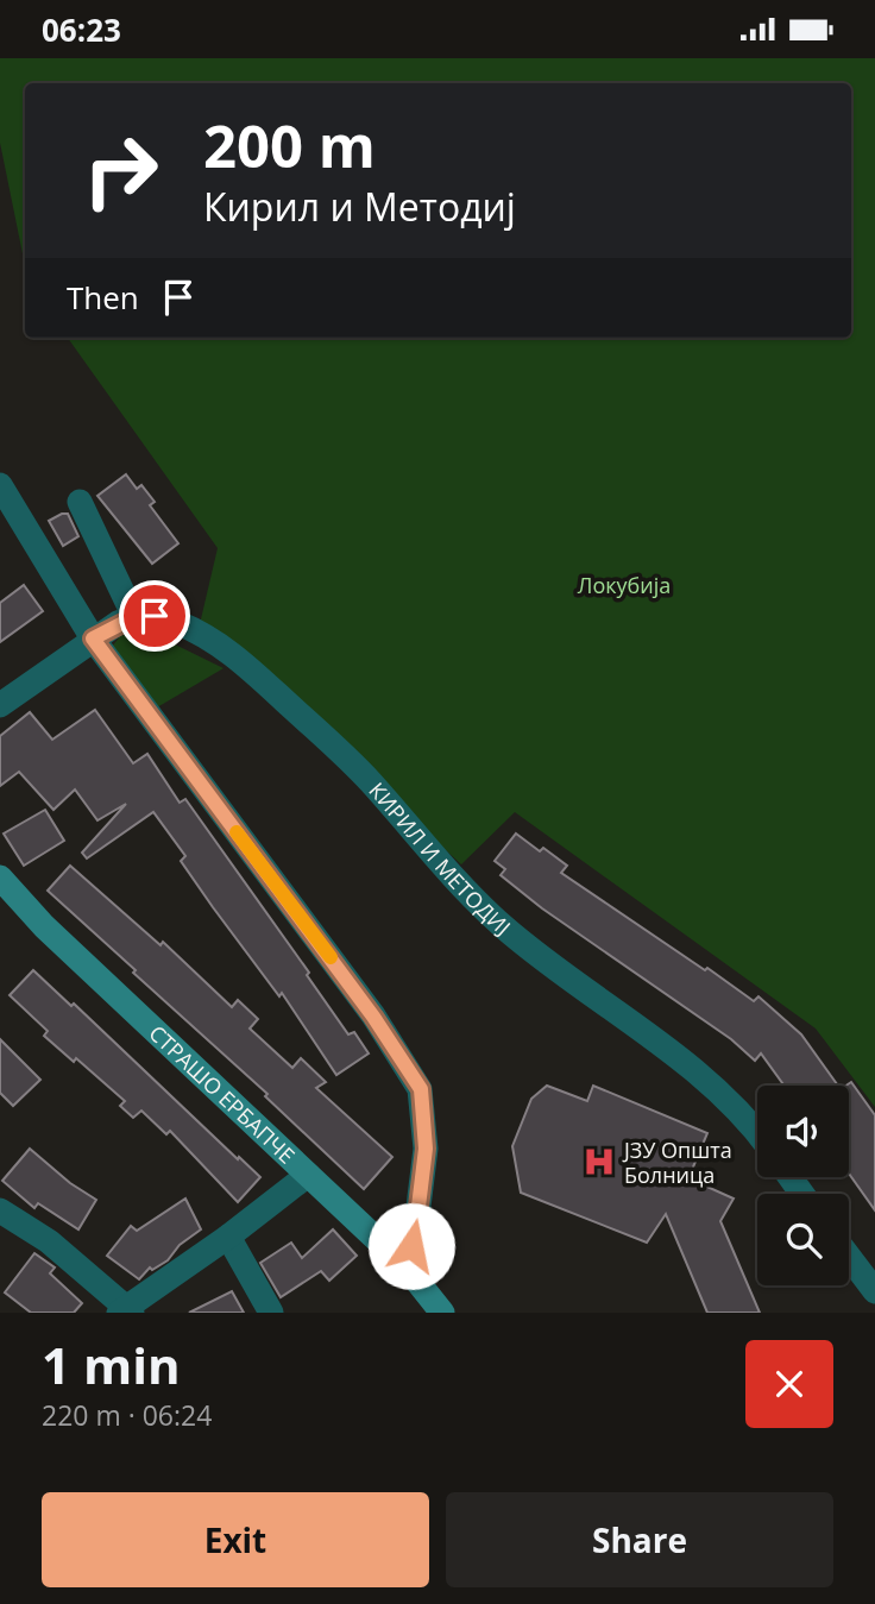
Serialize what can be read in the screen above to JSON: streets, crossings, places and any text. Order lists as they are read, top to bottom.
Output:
{
  "streets": {
    "main road": ["СТРАШО ЕРБАПЧЕ"],
    "street": ["КИРИЛ И МЕТОДИЈ"]
  },
  "parks": ["Локубија"],
  "places": {
    "hospital": ["ЈЗУ Општа Болница"]
  },
  "page": {
    "status": "06:23",
    "turn": ["200 m", "Кирил и Методиј"],
    "then": "Then",
    "heading": ["1 min", "220 m · 06:24"],
    "buttons": ["Exit", "Share"]
  }
}
